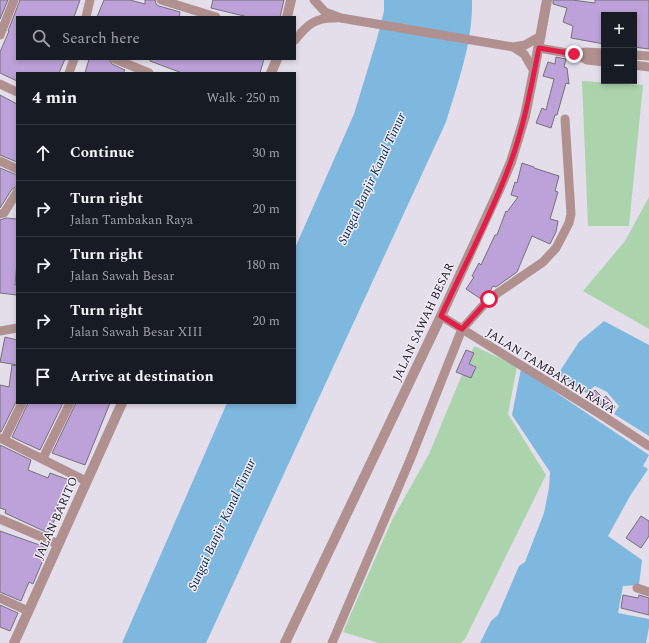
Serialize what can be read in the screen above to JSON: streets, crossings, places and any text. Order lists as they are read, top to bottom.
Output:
{
  "streets": {
    "street": ["JALAN SAWAH BESAR", "JALAN TAMBAKAN RAYA", "JALAN BARITO"]
  },
  "crossings": [
    ["JALAN SAWAH BESAR", "JALAN TAMBAKAN RAYA"]
  ],
  "water": ["Sungai Banjir Kanal Timur"],
  "page": {
    "map_buttons": ["+", "−"],
    "search": "Search here",
    "heading": ["4 min", "Walk · 250 m"],
    "list": [
      ["Continue", "30 m"],
      ["Turn right", "Jalan Tambakan Raya", "20 m"],
      ["Turn right", "Jalan Sawah Besar", "180 m"],
      ["Turn right", "Jalan Sawah Besar XIII", "20 m"],
      "Arrive at destination"
    ]
  }
}
